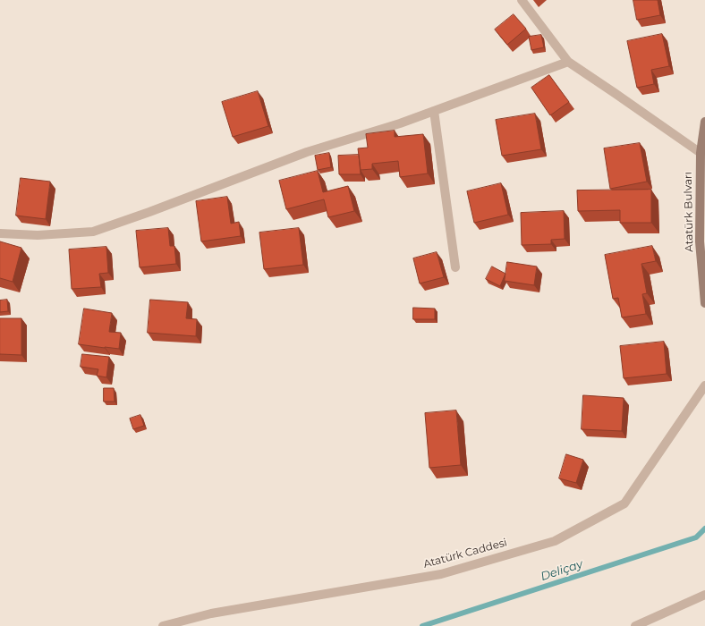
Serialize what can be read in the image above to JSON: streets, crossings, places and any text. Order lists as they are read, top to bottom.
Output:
{
  "streets": {
    "main road": ["Atatürk Bulvarı"],
    "street": ["Atatürk Caddesi"]
  },
  "water": ["Deliçay"]
}
